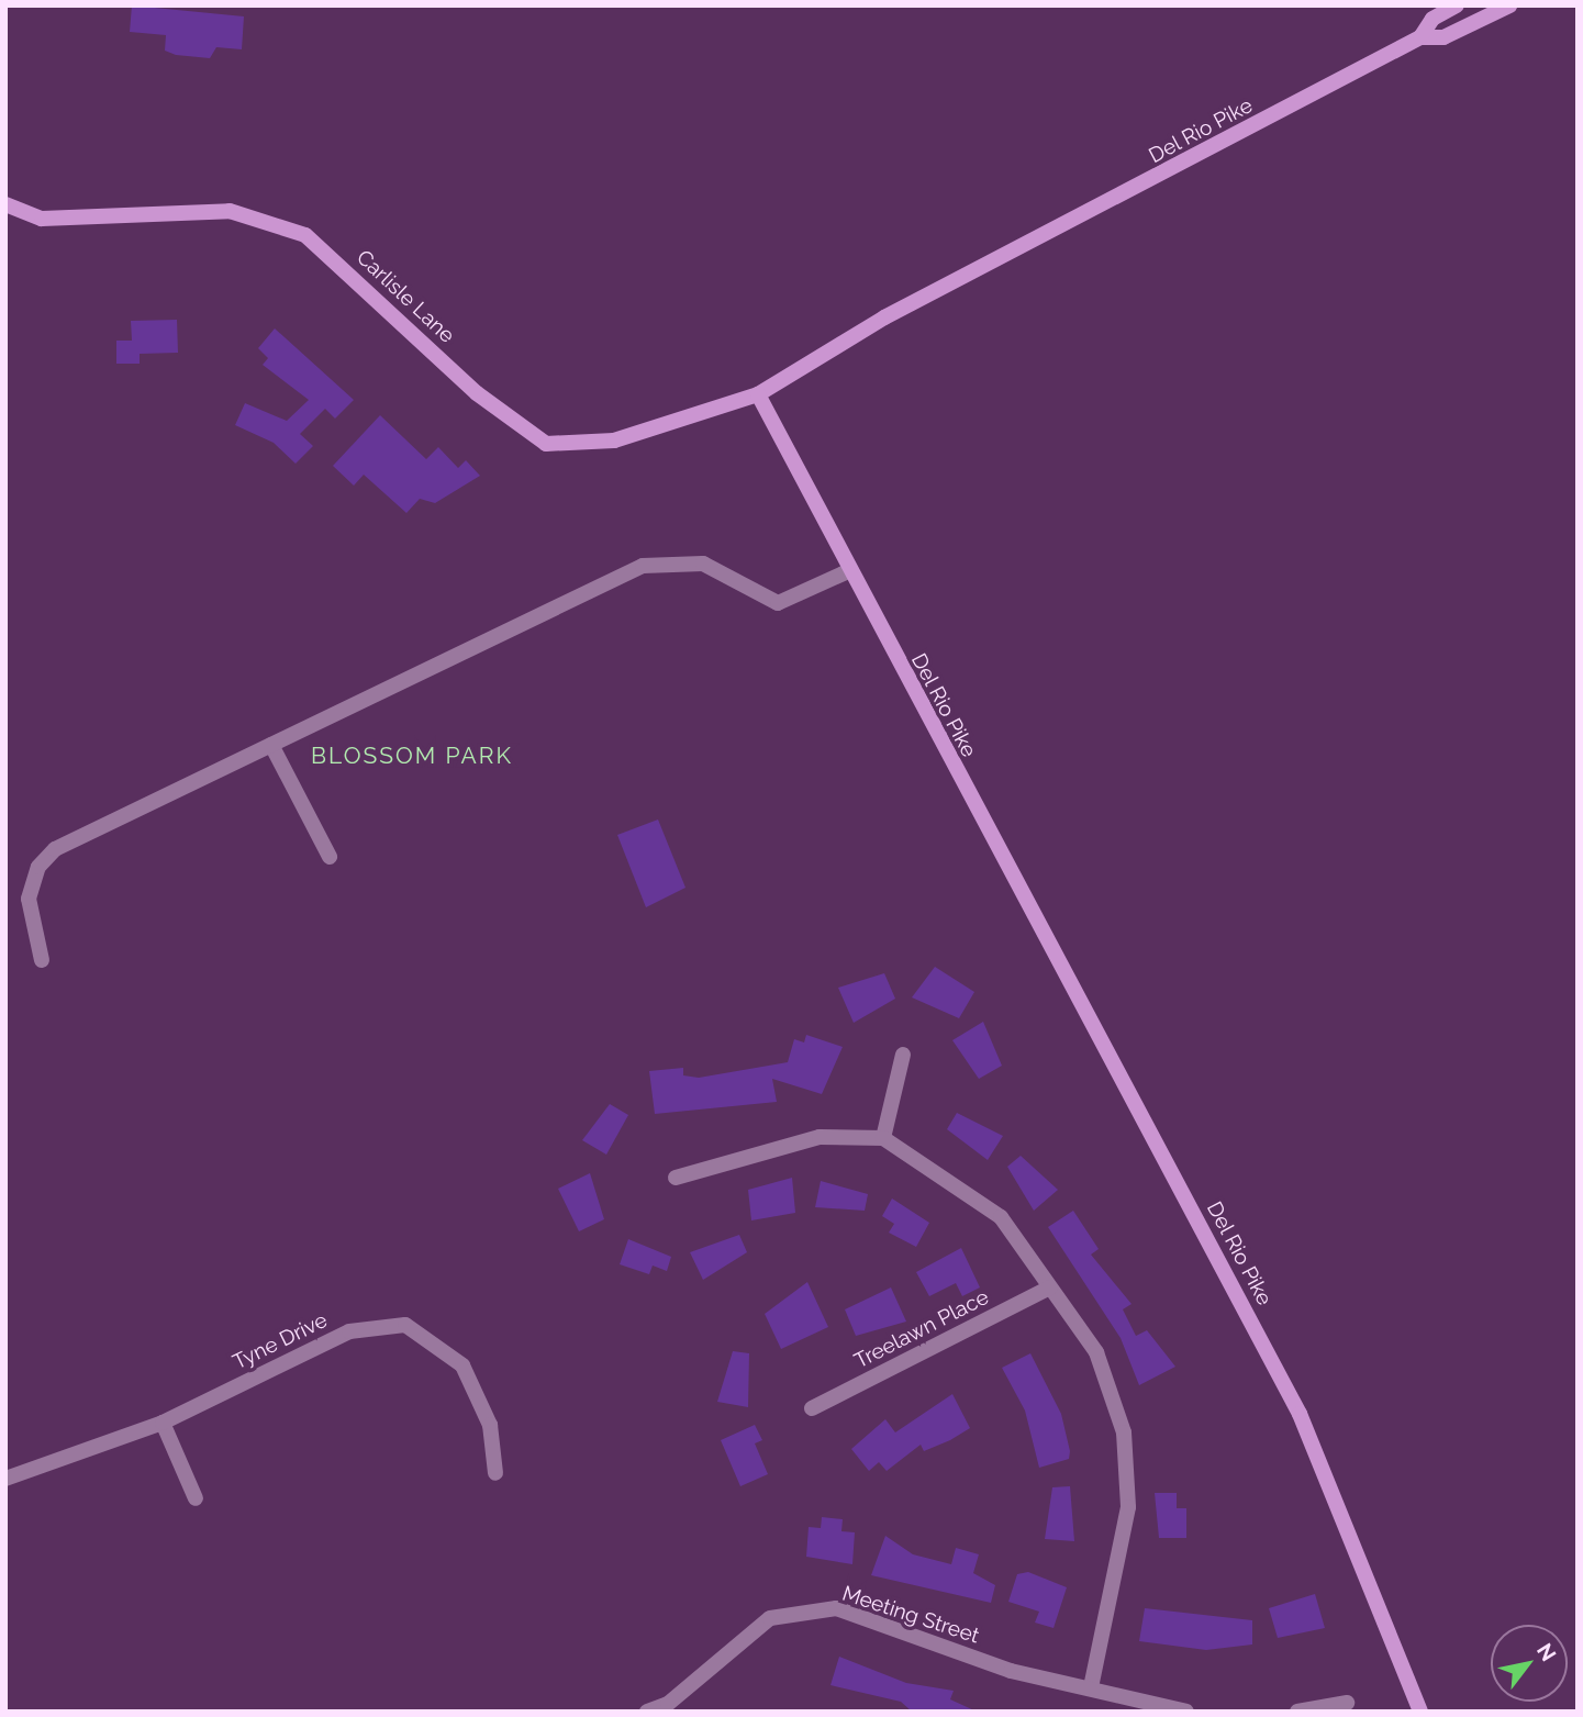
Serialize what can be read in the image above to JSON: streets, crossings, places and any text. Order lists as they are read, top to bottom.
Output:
{
  "streets": {
    "street": [
      "Del Rio Pike",
      "Carlisle Lane",
      "Treelawn Place",
      "Tyne Drive",
      "Meeting Street"
    ]
  },
  "crossings": [
    ["Del Rio Pike", "Carlisle Lane"]
  ],
  "districts": ["BLOSSOM PARK"],
  "north": "top right"
}
